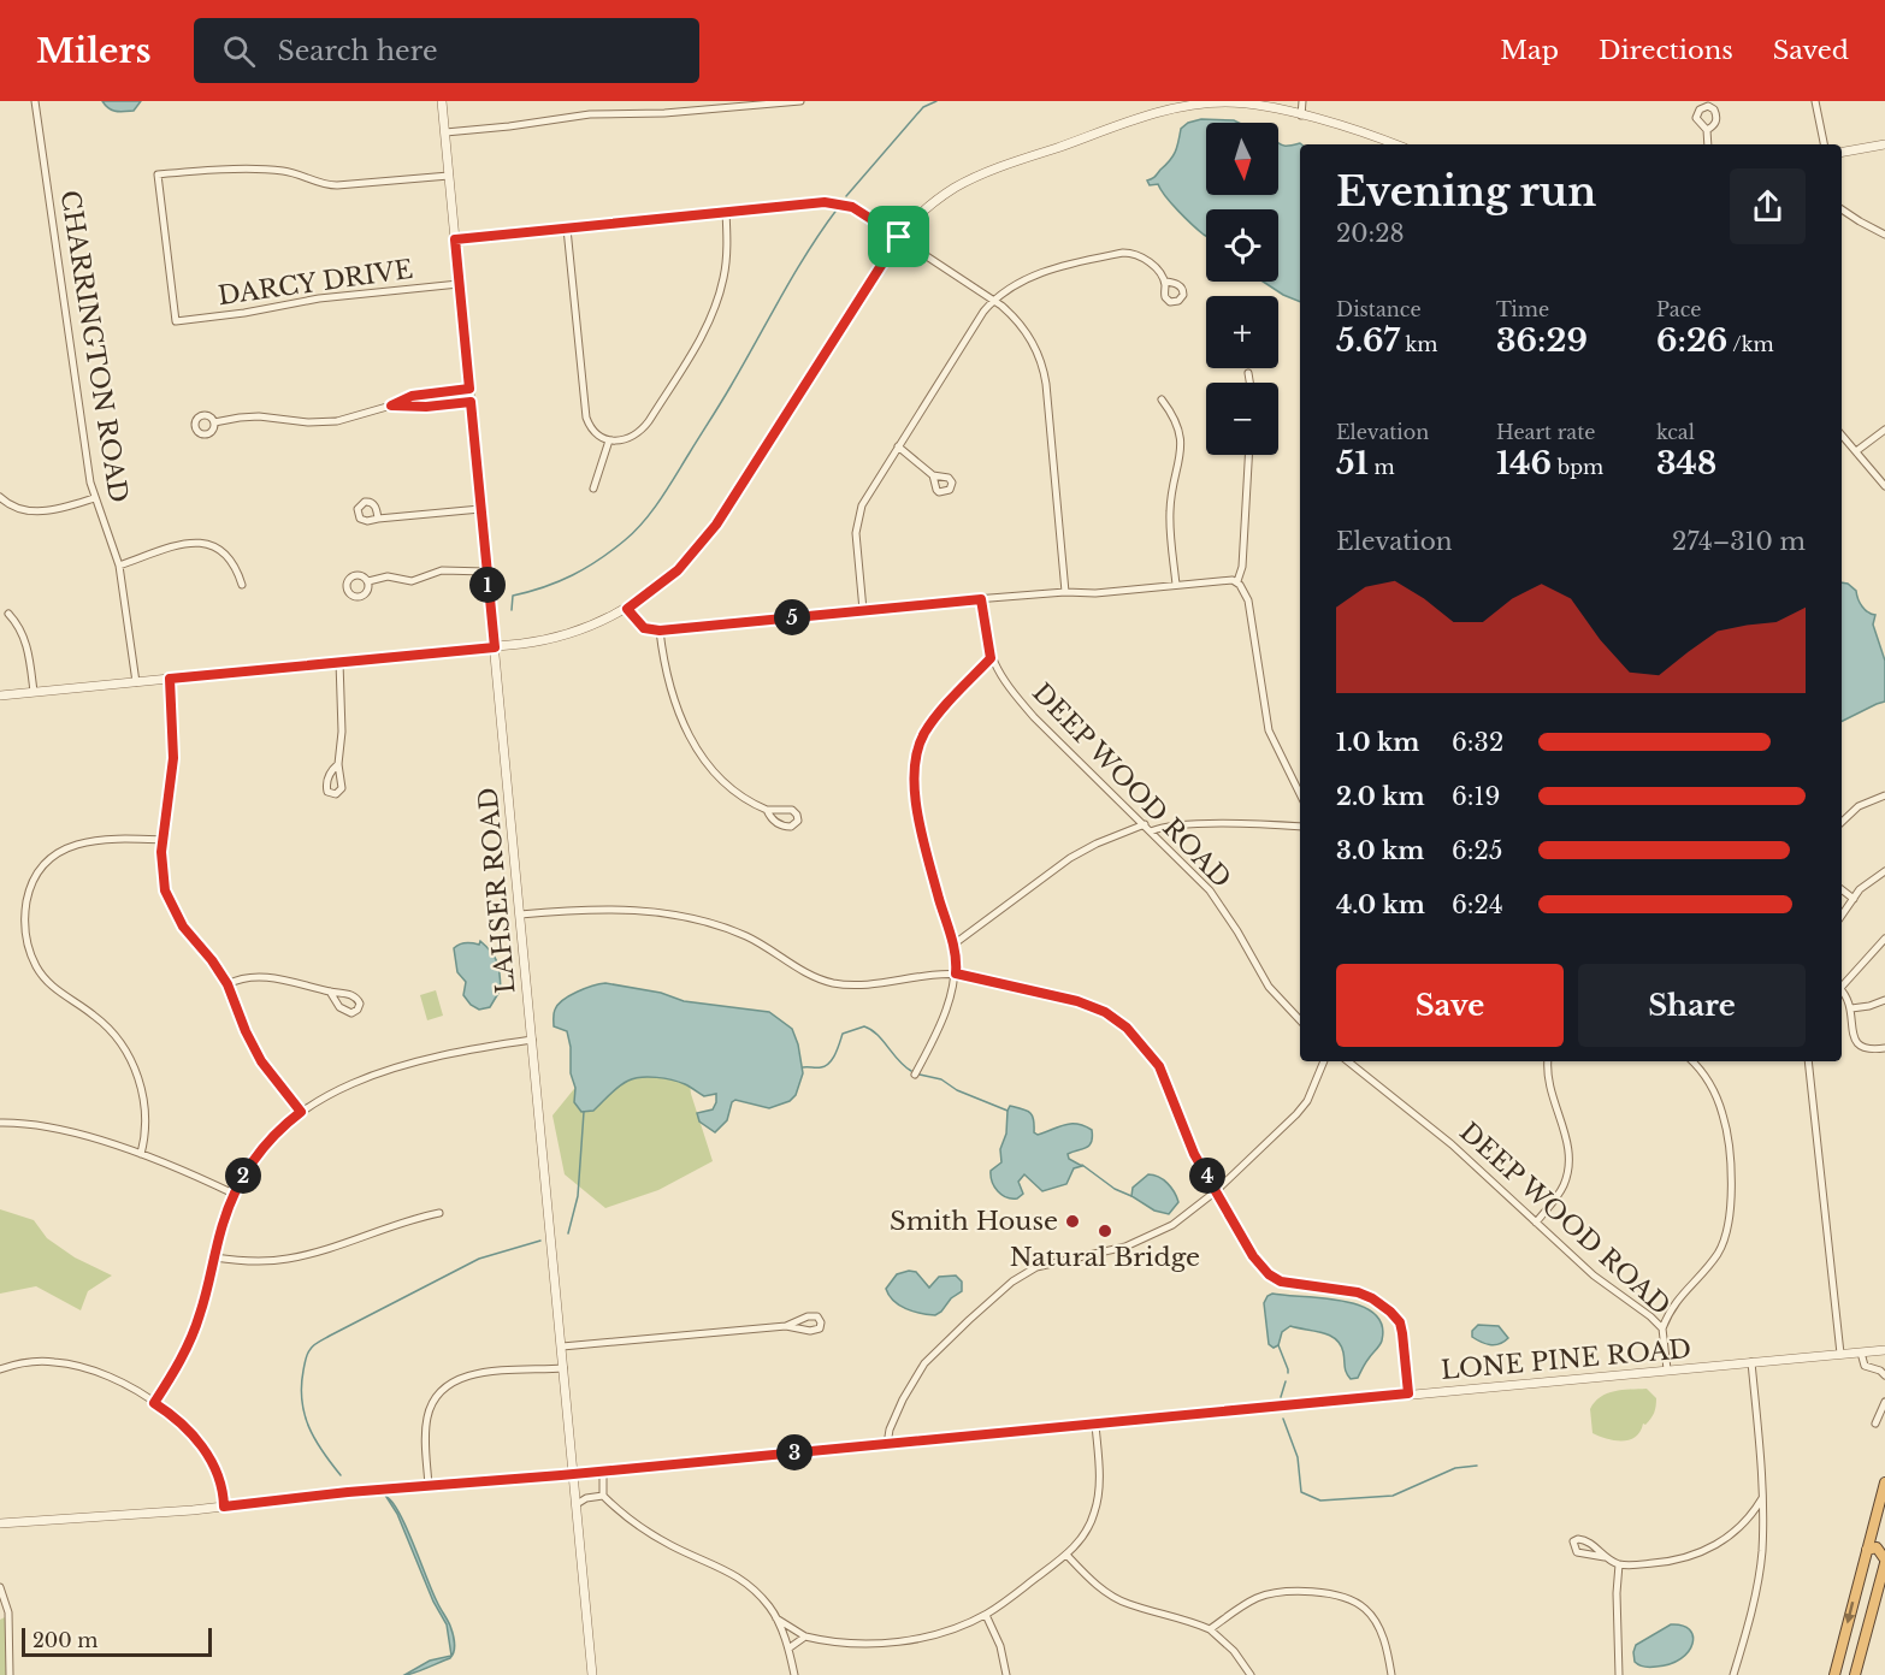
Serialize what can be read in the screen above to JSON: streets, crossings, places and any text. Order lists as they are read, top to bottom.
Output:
{
  "streets": {
    "street": [
      "DARCY DRIVE",
      "CHARRINGTON ROAD",
      "DEEP WOOD ROAD",
      "LAHSER ROAD",
      "LONE PINE ROAD"
    ]
  },
  "crossings": [
    ["DARCY DRIVE", "LAHSER ROAD"],
    ["DEEP WOOD ROAD", "LONE PINE ROAD"],
    ["LAHSER ROAD", "LONE PINE ROAD"]
  ],
  "places": ["Smith House", "Natural Bridge"],
  "scale_bar": "200 m",
  "north": "bottom",
  "page": {
    "header": "Milers",
    "search": "Search here",
    "nav": ["Map", "Directions", "Saved"],
    "map_buttons": ["+", "−"],
    "heading": ["Evening run", "20:28"],
    "stats": [
      ["Distance", "5.67 km"],
      ["Time", "36:29"],
      ["Pace", "6:26 /km"],
      ["Elevation", "51 m"],
      ["Heart rate", "146 bpm"],
      ["kcal", "348"]
    ],
    "chart": ["Elevation", "274–310 m"],
    "pins": [
      "1",
      "5",
      "2",
      "4",
      "3"
    ],
    "list": [
      {
        "name": "1.0 km",
        "note": "6:32"
      },
      {
        "name": "2.0 km",
        "note": "6:19"
      },
      {
        "name": "3.0 km",
        "note": "6:25"
      },
      {
        "name": "4.0 km",
        "note": "6:24"
      }
    ],
    "buttons": ["Save", "Share"],
    "scale": "200 m"
  }
}
